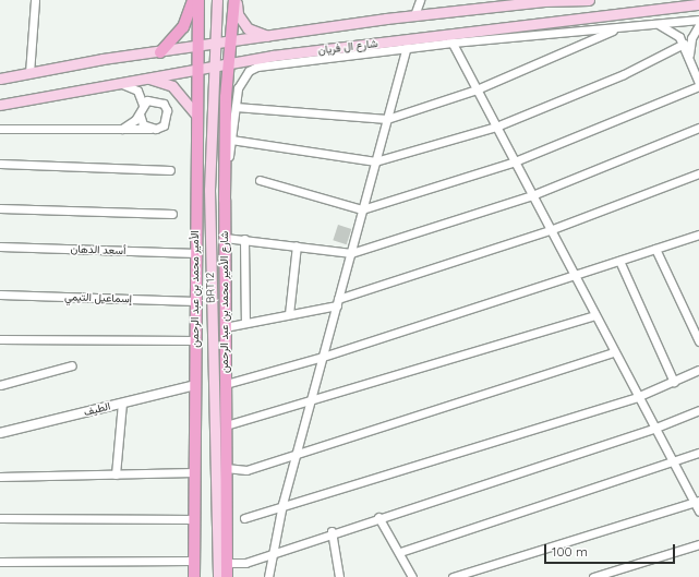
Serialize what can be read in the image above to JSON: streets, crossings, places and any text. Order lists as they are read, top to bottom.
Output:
{
  "streets": {
    "main road": [
      "شارع ال فريان",
      "BRT12",
      "الأمير محمد بن عبد الرحمن",
      "شارع الأمير محمد بن عبد الرحمن"
    ],
    "street": ["أسعد الدهان", "إسماعيل التيمي", "الطيف"]
  },
  "crossings": [
    ["شارع ال فريان", "BRT12"],
    ["شارع ال فريان", "الأمير محمد بن عبد الرحمن"],
    ["شارع ال فريان", "شارع الأمير محمد بن عبد الرحمن"],
    ["أسعد الدهان", "الأمير محمد بن عبد الرحمن"],
    ["الأمير محمد بن عبد الرحمن", "إسماعيل التيمي"],
    ["الأمير محمد بن عبد الرحمن", "الطيف"]
  ],
  "scale_bar": "100 m"
}
